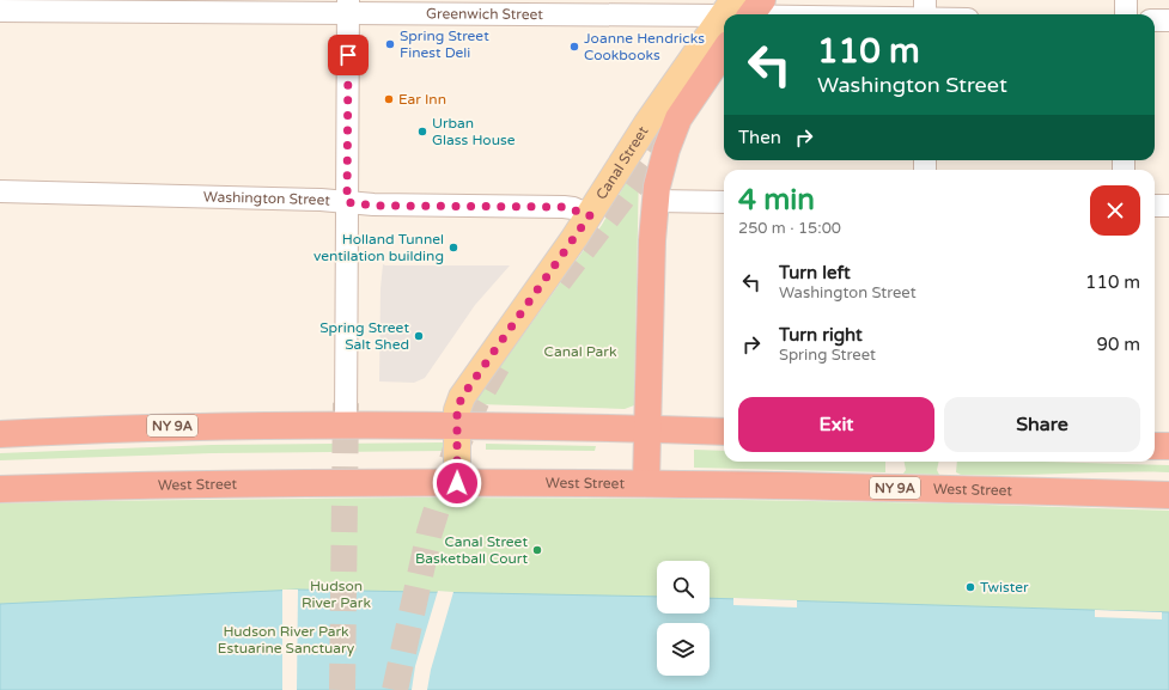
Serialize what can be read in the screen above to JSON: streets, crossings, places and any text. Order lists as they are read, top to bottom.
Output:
{
  "streets": {
    "highway": ["Canal Street", "NY 9A", "West Street"],
    "street": ["Greenwich Street", "Washington Street"]
  },
  "crossings": [
    ["Canal Street", "Washington Street"],
    ["Canal Street", "NY 9A"],
    ["Canal Street", "West Street"]
  ],
  "parks": ["Canal Park", "Hudson River Park", "Hudson River Park Estuarine Sanctuary"],
  "places": [
    "Spring Street Finest Deli",
    "Joanne Hendricks Cookbooks",
    "Ear Inn",
    "Urban Glass House",
    "Holland Tunnel ventilation building",
    "Spring Street Salt Shed",
    "Canal Street Basketball Court",
    "Twister"
  ],
  "page": {
    "turn": ["110 m", "Washington Street"],
    "then": "Then",
    "heading": ["4 min", "250 m · 15:00"],
    "list": [
      {
        "name": "Turn left",
        "note": "Washington Street",
        "value": "110 m"
      },
      {
        "name": "Turn right",
        "note": "Spring Street",
        "value": "90 m"
      }
    ],
    "buttons": ["Exit", "Share"]
  }
}
